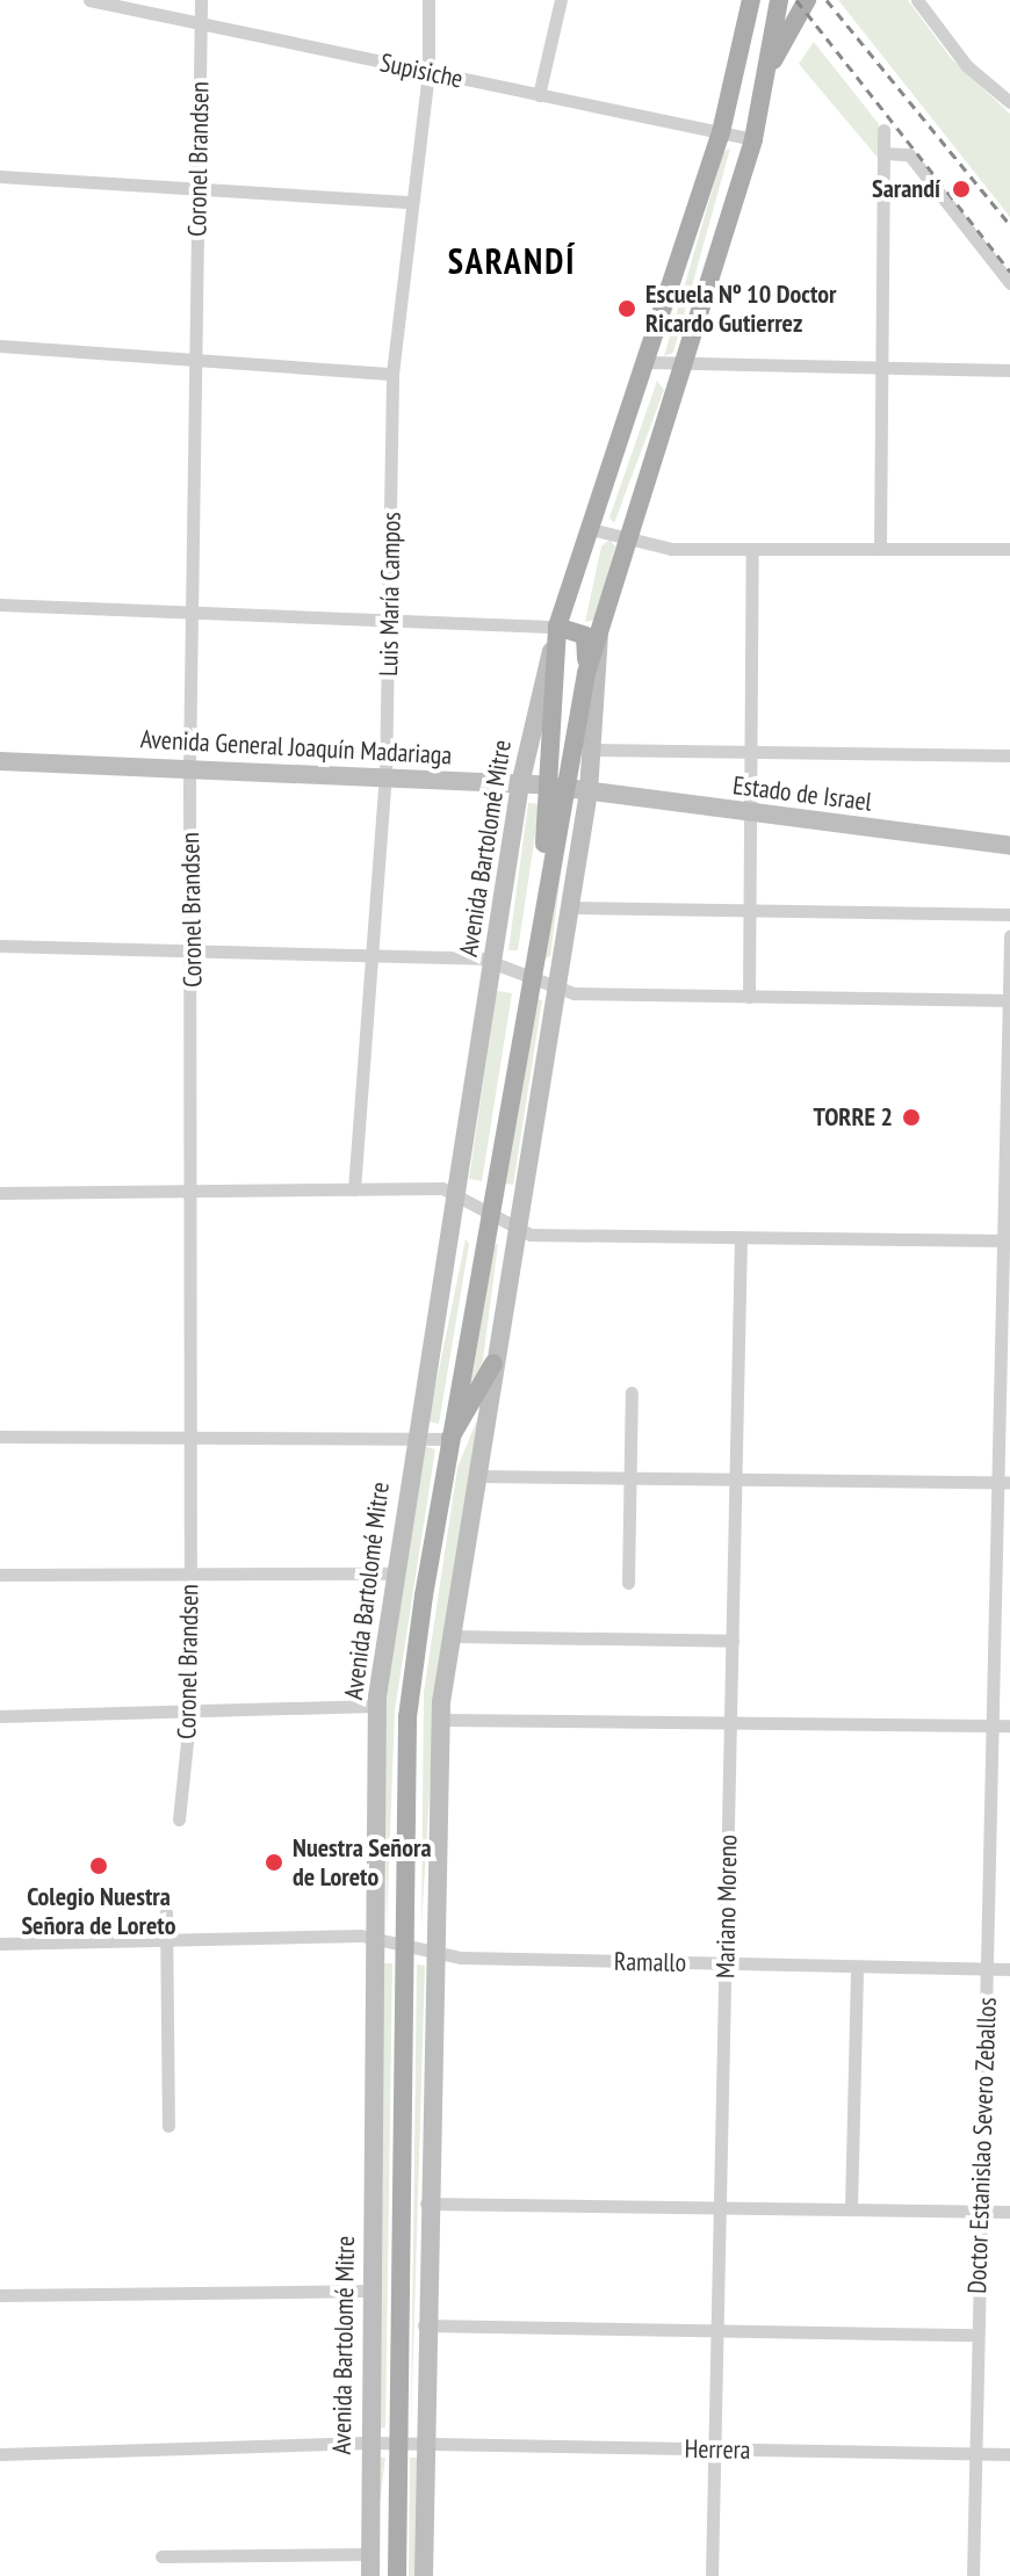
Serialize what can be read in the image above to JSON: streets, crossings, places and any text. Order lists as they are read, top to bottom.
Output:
{
  "streets": {
    "main road": ["Avenida Bartolomé Mitre"],
    "street": [
      "Supisiche",
      "Coronel Brandsen",
      "Luis María Campos",
      "Avenida General Joaquín Madariaga",
      "Estado de Israel",
      "Mariano Moreno",
      "Ramallo",
      "Doctor Estanislao Severo Zeballos",
      "Herrera"
    ]
  },
  "crossings": [
    ["Supisiche", "Coronel Brandsen"],
    ["Supisiche", "Luis María Campos"],
    ["Supisiche", "Avenida Bartolomé Mitre"],
    ["Coronel Brandsen", "Avenida General Joaquín Madariaga"],
    ["Luis María Campos", "Avenida General Joaquín Madariaga"],
    ["Avenida General Joaquín Madariaga", "Estado de Israel"],
    ["Avenida General Joaquín Madariaga", "Avenida Bartolomé Mitre"],
    ["Estado de Israel", "Avenida Bartolomé Mitre"],
    ["Avenida Bartolomé Mitre", "Ramallo"],
    ["Avenida Bartolomé Mitre", "Herrera"],
    ["Mariano Moreno", "Ramallo"],
    ["Mariano Moreno", "Herrera"],
    ["Ramallo", "Doctor Estanislao Severo Zeballos"],
    ["Doctor Estanislao Severo Zeballos", "Herrera"]
  ],
  "districts": ["SARANDÍ"],
  "places": [
    "Sarandí",
    "Escuela Nº 10 Doctor Ricardo Gutierrez",
    "TORRE 2",
    "Nuestra Señora de Loreto",
    "Colegio Nuestra Señora de Loreto"
  ]
}
